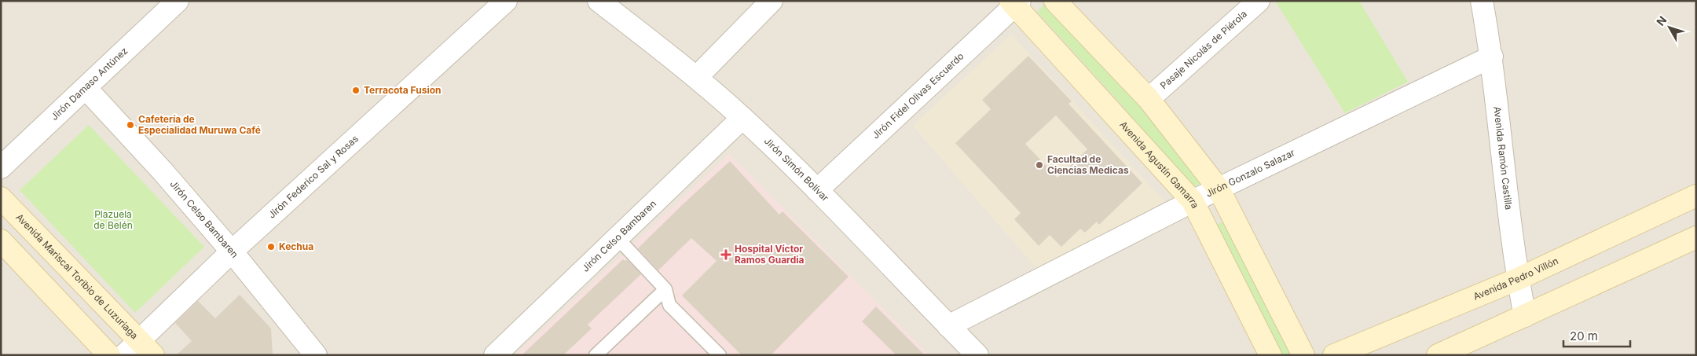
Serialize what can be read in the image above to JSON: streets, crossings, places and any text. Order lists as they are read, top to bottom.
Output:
{
  "streets": {
    "main road": ["Avenida Agustín Gamarra", "Avenida Mariscal Toribio de Luzuriaga", "Avenida Pedro Villón"],
    "street": [
      "Pasaje Nicolás de Piérola",
      "Jirón Damaso Antúnez",
      "Jirón Fidel Olivas Escuerdo",
      "Avenida Ramón Castilla",
      "Jirón Simón Bolívar",
      "Jirón Gonzalo Salazar",
      "Jirón Federico Sal y Rosas",
      "Jirón Celso Bambaren"
    ]
  },
  "crossings": [
    ["Jirón Damaso Antúnez", "Jirón Celso Bambaren"],
    ["Jirón Fidel Olivas Escuerdo", "Avenida Agustín Gamarra"],
    ["Jirón Fidel Olivas Escuerdo", "Jirón Simón Bolívar"],
    ["Avenida Ramón Castilla", "Jirón Gonzalo Salazar"],
    ["Avenida Ramón Castilla", "Avenida Pedro Villón"],
    ["Avenida Agustín Gamarra", "Jirón Gonzalo Salazar"],
    ["Jirón Simón Bolívar", "Jirón Gonzalo Salazar"],
    ["Jirón Simón Bolívar", "Jirón Celso Bambaren"],
    ["Jirón Federico Sal y Rosas", "Jirón Celso Bambaren"],
    ["Jirón Federico Sal y Rosas", "Avenida Mariscal Toribio de Luzuriaga"]
  ],
  "parks": ["Plazuela de Belén"],
  "places": {
    "other": [
      "Terracota Fusion",
      "Cafetería de Especialidad Muruwa Café",
      "Facultad de Ciencias Medicas",
      "Kechua"
    ],
    "health": ["Hospital Víctor Ramos Guardia"]
  },
  "scale_bar": "20 m",
  "north": "top left"
}
